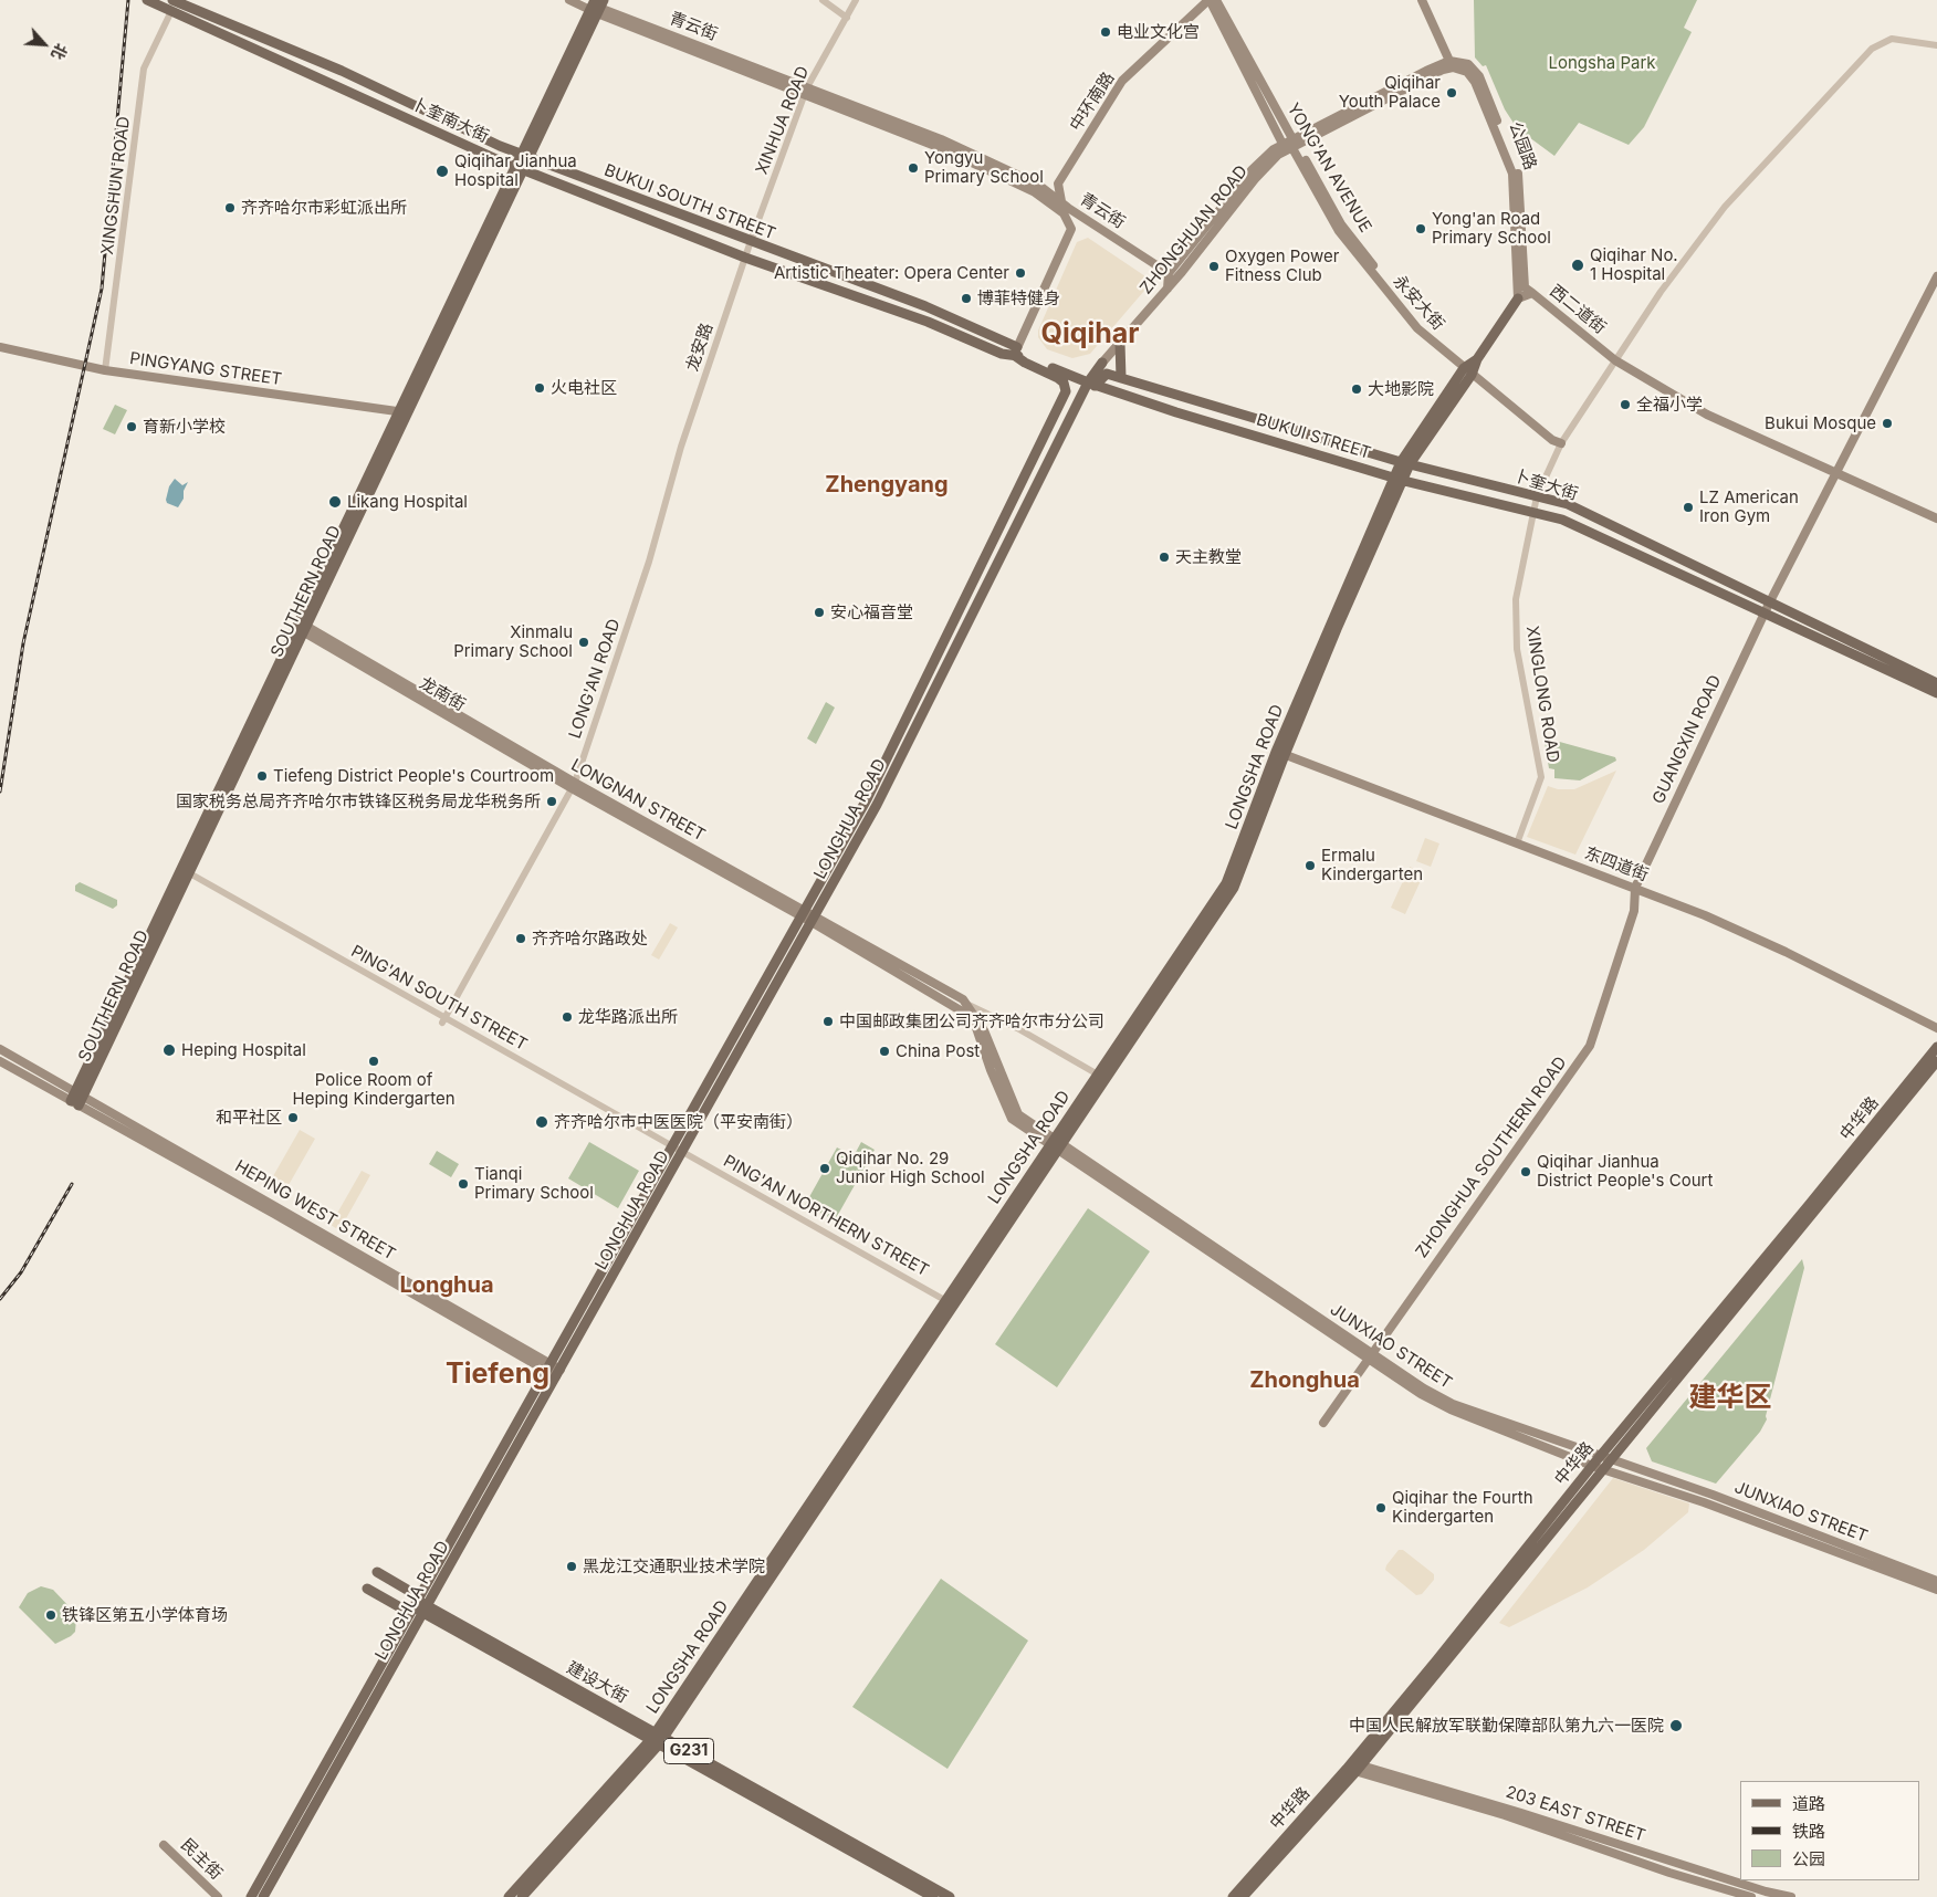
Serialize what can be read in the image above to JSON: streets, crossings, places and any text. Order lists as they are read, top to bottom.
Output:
{
  "streets": {
    "main road": [
      "青云街",
      "中环南路",
      "卜奎南大街",
      "公园路",
      "YONG'AN AVENUE",
      "BUKUI SOUTH STREET",
      "ZHONGHUAN ROAD",
      "永安大街",
      "西二道街",
      "PINGYANG STREET",
      "BUKUI STREET",
      "卜奎大街",
      "SOUTHERN ROAD",
      "龙南街",
      "GUANGXIN ROAD",
      "LONGSHA ROAD",
      "LONGNAN STREET",
      "LONGHUA ROAD",
      "东四道街",
      "中华路",
      "ZHONGHUA SOUTHERN ROAD",
      "HEPING WEST STREET",
      "JUNXIAO STREET",
      "建设大街",
      "G231",
      "203 EAST STREET",
      "民主街"
    ],
    "street": [
      "XINHUA ROAD",
      "XINGSHUN ROAD",
      "龙安路",
      "XINGLONG ROAD",
      "PING'AN SOUTH STREET",
      "PING'AN NORTHERN STREET"
    ]
  },
  "crossings": [
    ["青云街", "中环南路"],
    ["青云街", "XINHUA ROAD"],
    ["青云街", "ZHONGHUAN ROAD"],
    ["青云街", "SOUTHERN ROAD"],
    ["中环南路", "YONG'AN AVENUE"],
    ["中环南路", "BUKUI SOUTH STREET"],
    ["中环南路", "LONGHUA ROAD"],
    ["卜奎南大街", "XINHUA ROAD"],
    ["卜奎南大街", "XINGSHUN ROAD"],
    ["卜奎南大街", "BUKUI SOUTH STREET"],
    ["卜奎南大街", "龙安路"],
    ["卜奎南大街", "SOUTHERN ROAD"],
    ["XINHUA ROAD", "BUKUI SOUTH STREET"],
    ["XINHUA ROAD", "龙安路"],
    ["公园路", "西二道街"],
    ["YONG'AN AVENUE", "ZHONGHUAN ROAD"],
    ["YONG'AN AVENUE", "永安大街"],
    ["XINGSHUN ROAD", "PINGYANG STREET"],
    ["BUKUI SOUTH STREET", "龙安路"],
    ["BUKUI SOUTH STREET", "SOUTHERN ROAD"],
    ["BUKUI SOUTH STREET", "LONGHUA ROAD"],
    ["ZHONGHUAN ROAD", "永安大街"],
    ["ZHONGHUAN ROAD", "LONGHUA ROAD"],
    ["永安大街", "XINGLONG ROAD"],
    ["永安大街", "LONGSHA ROAD"],
    ["西二道街", "XINGLONG ROAD"],
    ["西二道街", "GUANGXIN ROAD"],
    ["西二道街", "LONGSHA ROAD"],
    ["龙安路", "龙南街"],
    ["龙安路", "LONGNAN STREET"],
    ["PINGYANG STREET", "SOUTHERN ROAD"],
    ["BUKUI STREET", "卜奎大街"],
    ["BUKUI STREET", "XINGLONG ROAD"],
    ["BUKUI STREET", "LONGSHA ROAD"],
    ["BUKUI STREET", "LONGHUA ROAD"],
    ["卜奎大街", "XINGLONG ROAD"],
    ["卜奎大街", "GUANGXIN ROAD"],
    ["卜奎大街", "LONGSHA ROAD"],
    ["卜奎大街", "LONGHUA ROAD"],
    ["SOUTHERN ROAD", "龙南街"],
    ["SOUTHERN ROAD", "PING'AN SOUTH STREET"],
    ["SOUTHERN ROAD", "HEPING WEST STREET"],
    ["龙南街", "LONGNAN STREET"],
    ["XINGLONG ROAD", "东四道街"],
    ["GUANGXIN ROAD", "东四道街"],
    ["GUANGXIN ROAD", "ZHONGHUA SOUTHERN ROAD"],
    ["LONGSHA ROAD", "东四道街"],
    ["LONGSHA ROAD", "PING'AN NORTHERN STREET"],
    ["LONGSHA ROAD", "JUNXIAO STREET"],
    ["LONGSHA ROAD", "建设大街"],
    ["LONGNAN STREET", "LONGHUA ROAD"],
    ["LONGNAN STREET", "JUNXIAO STREET"],
    ["LONGHUA ROAD", "PING'AN SOUTH STREET"],
    ["LONGHUA ROAD", "HEPING WEST STREET"],
    ["LONGHUA ROAD", "PING'AN NORTHERN STREET"],
    ["LONGHUA ROAD", "建设大街"],
    ["东四道街", "ZHONGHUA SOUTHERN ROAD"],
    ["PING'AN SOUTH STREET", "PING'AN NORTHERN STREET"],
    ["中华路", "JUNXIAO STREET"],
    ["中华路", "203 EAST STREET"],
    ["ZHONGHUA SOUTHERN ROAD", "JUNXIAO STREET"]
  ],
  "districts": [
    "Qiqihar",
    "Zhengyang",
    "Longhua",
    "Tiefeng",
    "Zhonghua",
    "建华区"
  ],
  "parks": ["Longsha Park"],
  "places": [
    "电业文化宫",
    "Qiqihar Youth Palace",
    "Yongyu Primary School",
    "Qiqihar Jianhua Hospital",
    "齐齐哈尔市彩虹派出所",
    "Yong'an Road Primary School",
    "Qiqihar No. 1 Hospital",
    "Oxygen Power Fitness Club",
    "Artistic Theater: Opera Center",
    "博菲特健身",
    "火电社区",
    "大地影院",
    "全福小学",
    "Bukui Mosque",
    "育新小学校",
    "Likang Hospital",
    "LZ American Iron Gym",
    "天主教堂",
    "安心福音堂",
    "Xinmalu Primary School",
    "Tiefeng District People's Courtroom",
    "国家税务总局齐齐哈尔市铁锋区税务局龙华税务所",
    "Ermalu Kindergarten",
    "齐齐哈尔路政处",
    "龙华路派出所",
    "中国邮政集团公司齐齐哈尔市分公司",
    "Heping Hospital",
    "China Post",
    "Police Room of Heping Kindergarten",
    "和平社区",
    "齐齐哈尔市中医医院（平安南街）",
    "Qiqihar No. 29 Junior High School",
    "Qiqihar Jianhua District People's Court",
    "Tianqi Primary School",
    "Qiqihar the Fourth Kindergarten",
    "黑龙江交通职业技术学院",
    "铁锋区第五小学体育场",
    "中国人民解放军联勤保障部队第九六一医院"
  ],
  "legend": ["道路", "铁路", "公园"],
  "north": "bottom right"
}
